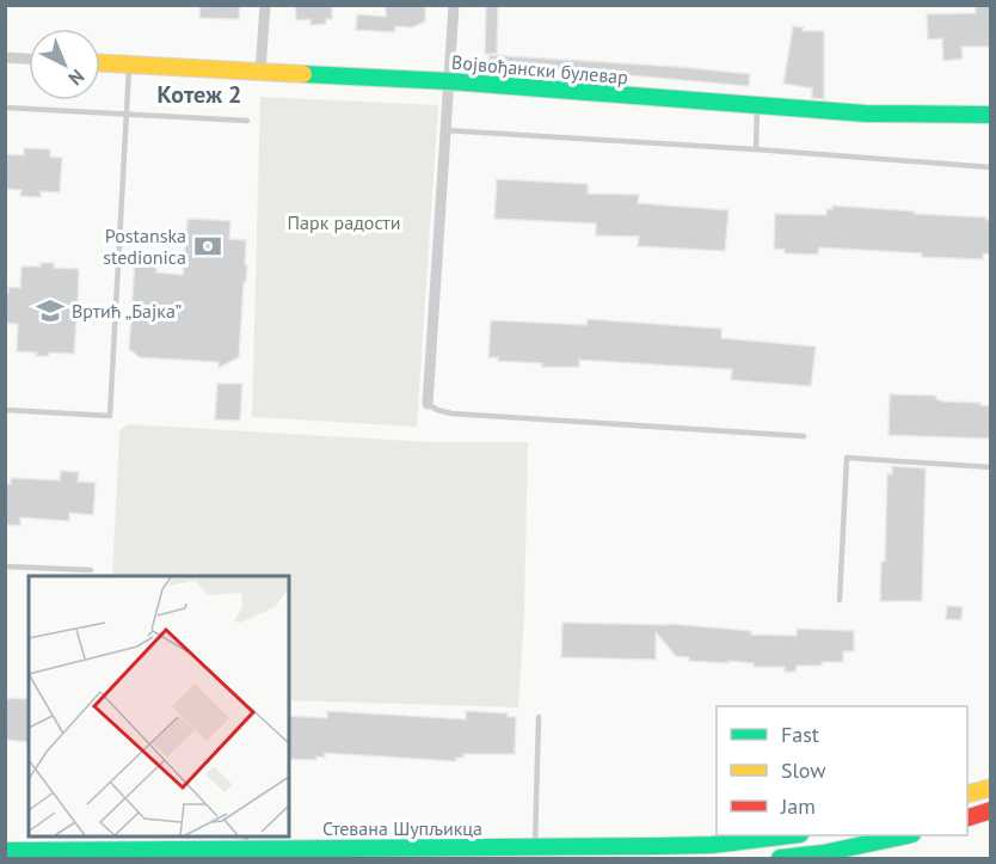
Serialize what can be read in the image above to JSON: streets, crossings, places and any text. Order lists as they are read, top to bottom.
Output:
{
  "streets": {
    "main road": ["Војвођански булевар", "Стевана Шупљикца"]
  },
  "districts": ["Котеж 2"],
  "parks": ["Парк радости"],
  "places": {
    "bank": ["Postanska stedionica"],
    "school or university": ["Вртић „Бајка”"]
  },
  "legend": ["Fast", "Slow", "Jam"],
  "north": "bottom right"
}
